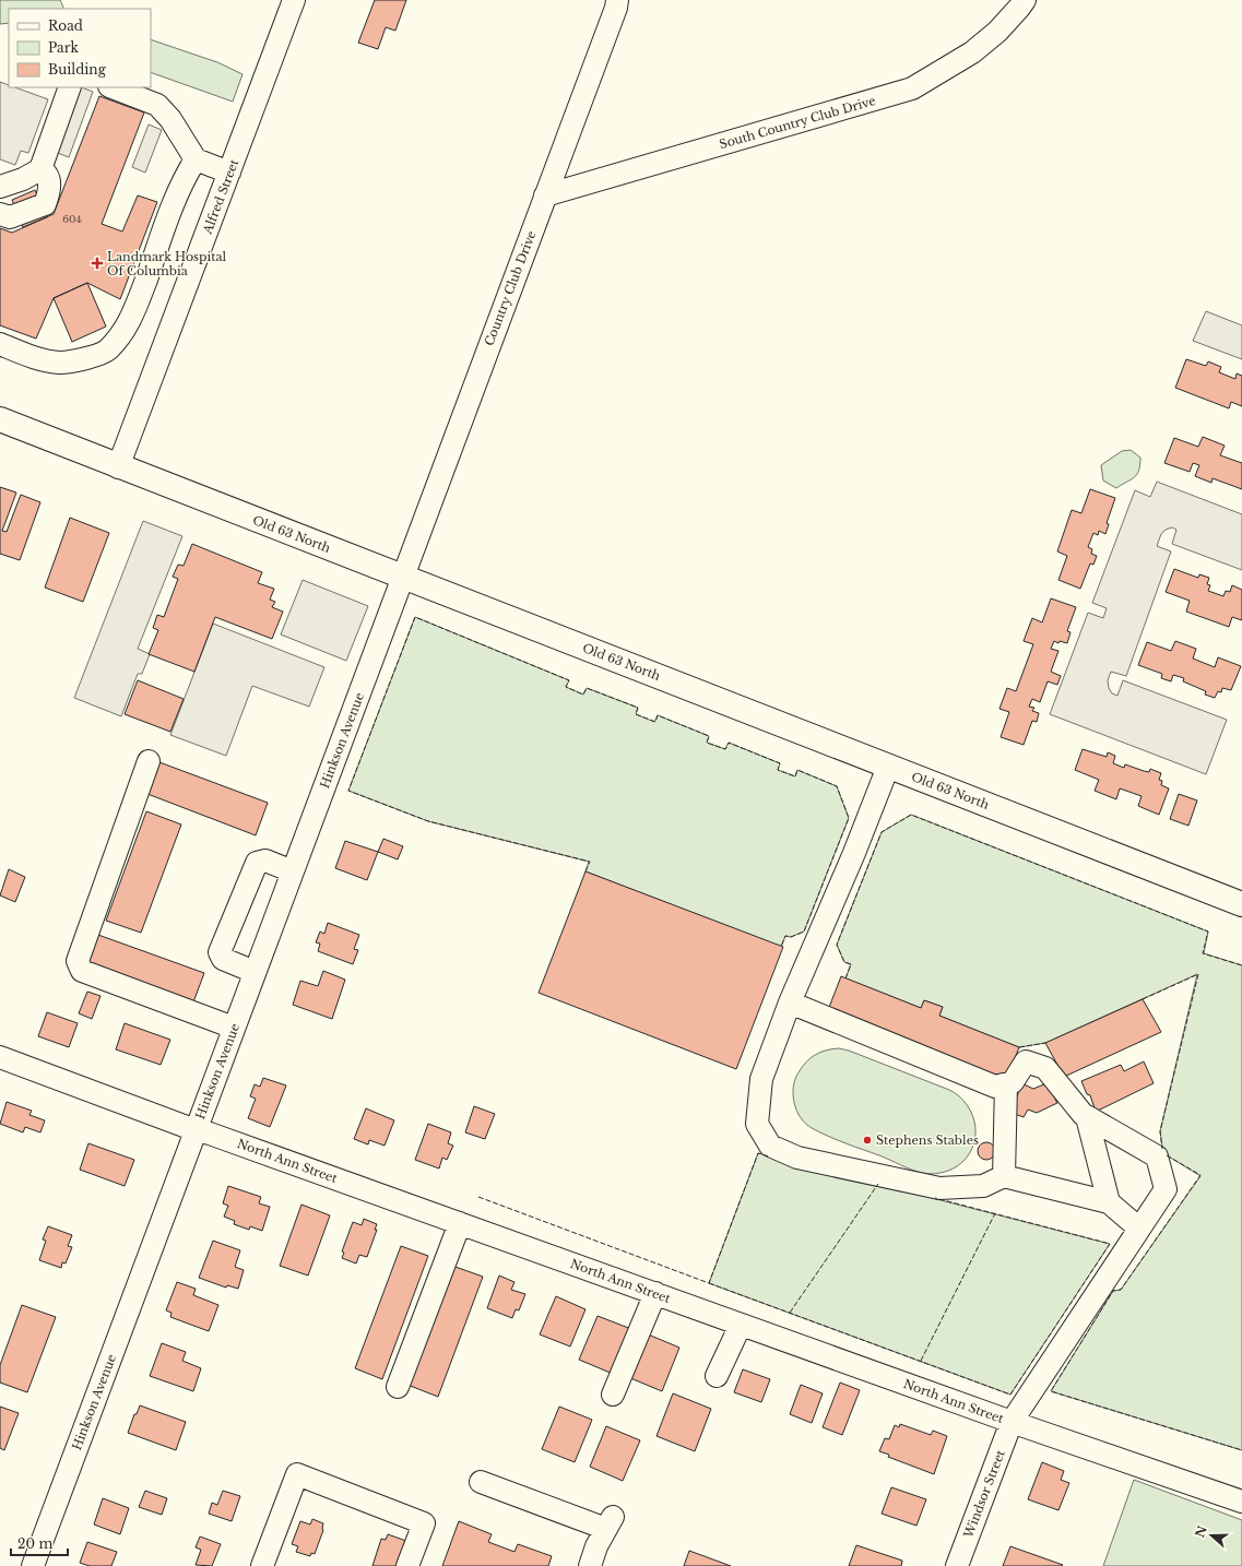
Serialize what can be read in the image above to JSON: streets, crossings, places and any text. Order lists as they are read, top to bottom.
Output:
{
  "streets": {
    "main road": ["Old 63 North"],
    "street": [
      "South Country Club Drive",
      "Alfred Street",
      "Country Club Drive",
      "Hinkson Avenue",
      "North Ann Street",
      "Windsor Street"
    ]
  },
  "crossings": [
    ["South Country Club Drive", "Country Club Drive"],
    ["Alfred Street", "Old 63 North"],
    ["Country Club Drive", "Old 63 North"],
    ["Country Club Drive", "Hinkson Avenue"],
    ["Old 63 North", "Hinkson Avenue"],
    ["Hinkson Avenue", "North Ann Street"],
    ["North Ann Street", "Windsor Street"]
  ],
  "places": {
    "health": ["Landmark Hospital Of Columbia"],
    "other": ["Stephens Stables"]
  },
  "house_numbers": ["604"],
  "legend": ["Road", "Park", "Building"],
  "scale_bar": "20 m",
  "north": "left"
}
